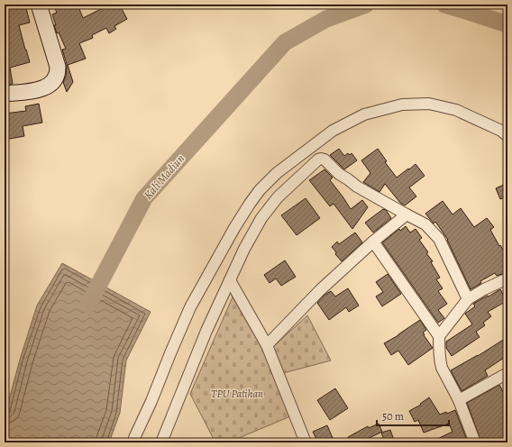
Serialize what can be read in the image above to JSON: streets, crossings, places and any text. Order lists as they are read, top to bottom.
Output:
{
  "water": ["Kali Madiun"],
  "parks": ["TPU Patihan"],
  "scale_bar": "50 m"
}
